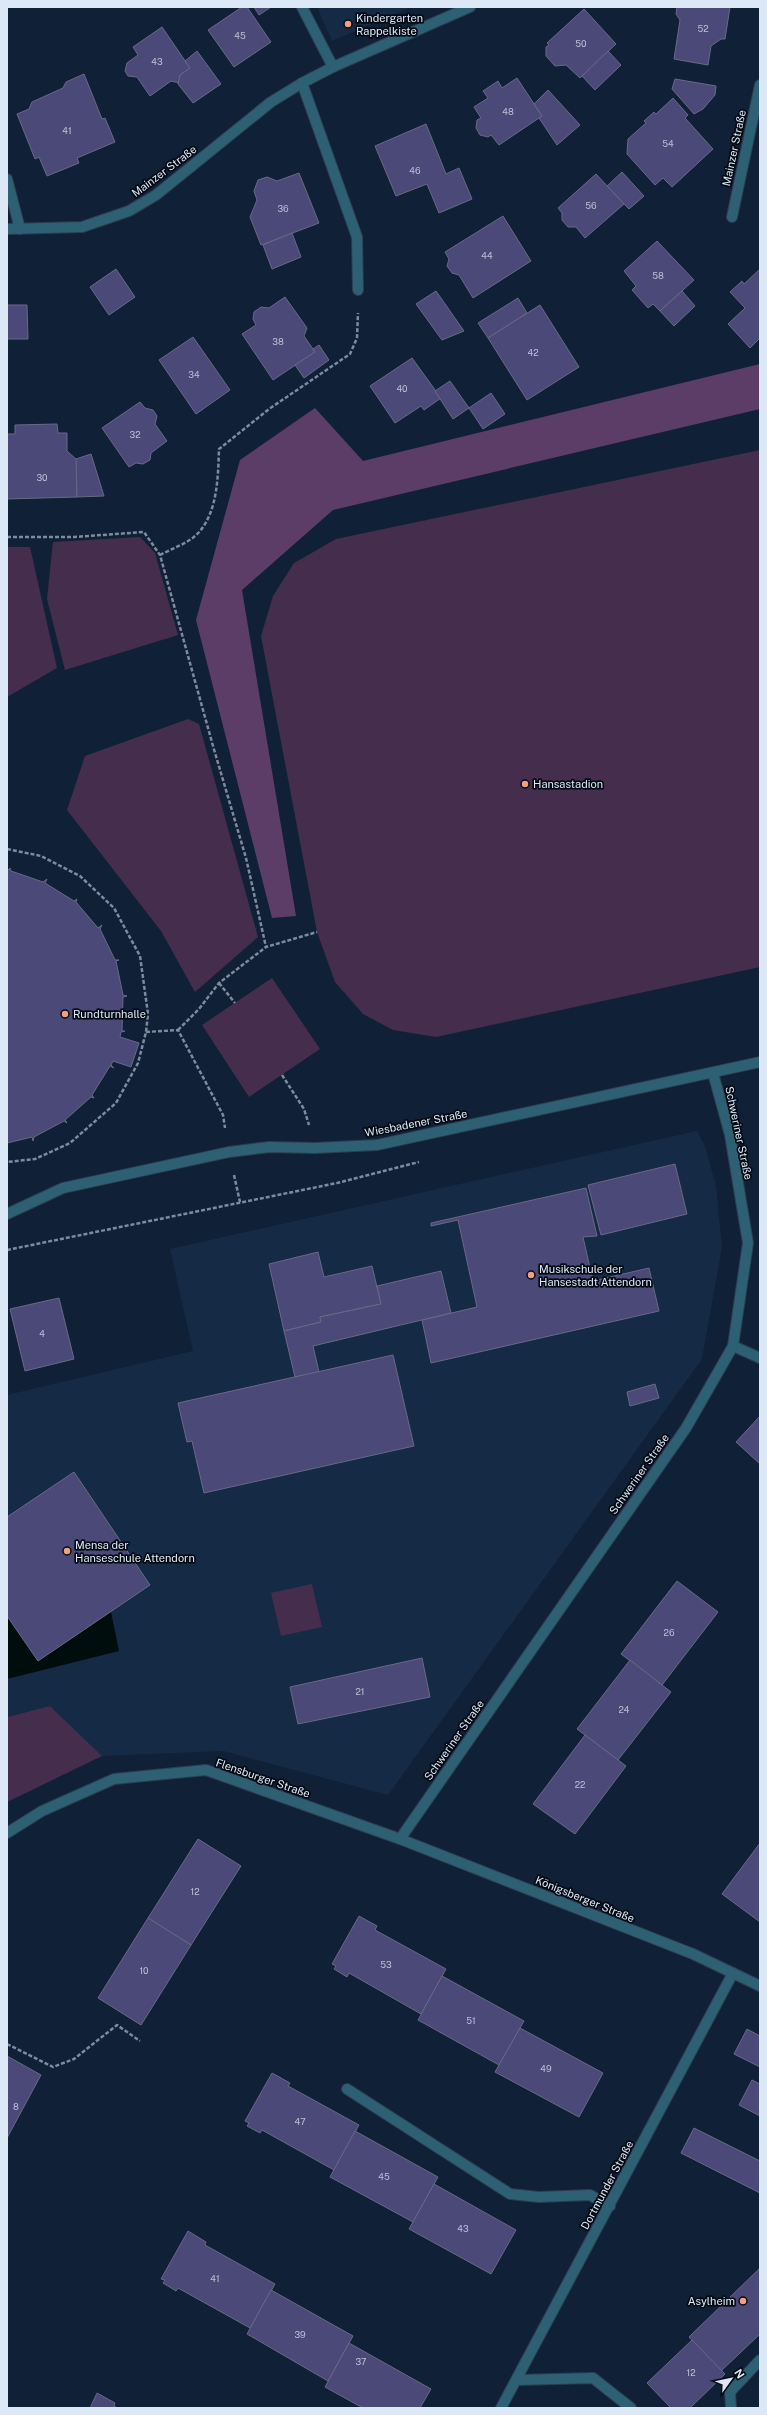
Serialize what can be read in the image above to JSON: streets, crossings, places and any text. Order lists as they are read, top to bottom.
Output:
{
  "streets": {
    "street": [
      "Mainzer Straße",
      "Wiesbadener Straße",
      "Schweriner Straße",
      "Flensburger Straße",
      "Königsberger Straße",
      "Dortmunder Straße"
    ]
  },
  "crossings": [
    ["Wiesbadener Straße", "Schweriner Straße"],
    ["Schweriner Straße", "Flensburger Straße"],
    ["Schweriner Straße", "Königsberger Straße"],
    ["Flensburger Straße", "Königsberger Straße"],
    ["Königsberger Straße", "Dortmunder Straße"]
  ],
  "places": [
    "Kindergarten Rappelkiste",
    "Hansastadion",
    "Rundturnhalle",
    "Musikschule der Hansestadt Attendorn",
    "Mensa der Hanseschule Attendorn",
    "Asylheim"
  ],
  "house_numbers": [
    "52",
    "45",
    "50",
    "43",
    "48",
    "41",
    "54",
    "46",
    "56",
    "36",
    "44",
    "58",
    "38",
    "42",
    "34",
    "40",
    "32",
    "30",
    "4",
    "26",
    "21",
    "24",
    "22",
    "12",
    "53",
    "10",
    "51",
    "49",
    "8",
    "47",
    "45",
    "43",
    "41",
    "39",
    "37",
    "12"
  ],
  "north": "top right"
}
